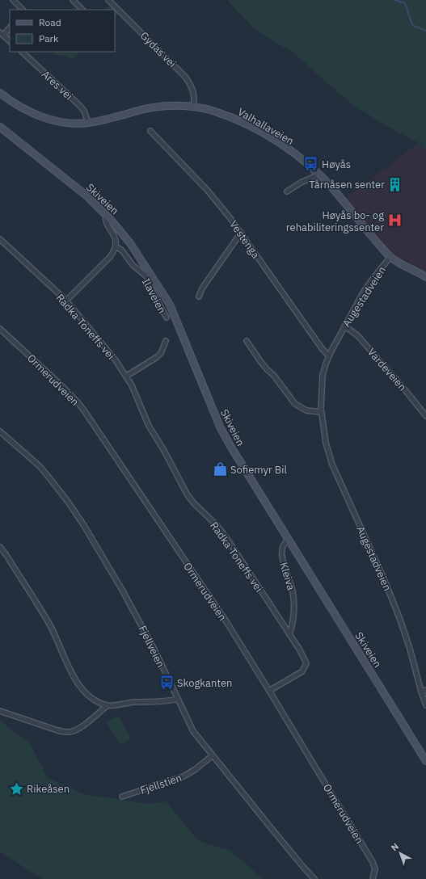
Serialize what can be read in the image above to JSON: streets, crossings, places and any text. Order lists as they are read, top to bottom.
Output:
{
  "streets": {
    "main road": ["Valhallaveien", "Skiveien"],
    "street": [
      "Gydas vei",
      "Ares vei",
      "Vestenga",
      "Ilaveien",
      "Augestadveien",
      "Radka Toneffs vei",
      "Vardeveien",
      "Ormerudveien",
      "Kleiva",
      "Fjellveien",
      "Fjellstien"
    ]
  },
  "crossings": [
    ["Gydas vei", "Valhallaveien"],
    ["Ares vei", "Valhallaveien"],
    ["Valhallaveien", "Augestadveien"],
    ["Skiveien", "Ilaveien"],
    ["Skiveien", "Kleiva"],
    ["Vestenga", "Augestadveien"],
    ["Augestadveien", "Vardeveien"],
    ["Radka Toneffs vei", "Ormerudveien"],
    ["Radka Toneffs vei", "Kleiva"],
    ["Fjellveien", "Fjellstien"]
  ],
  "places": {
    "bus stop": ["Høyås", "Skogkanten"],
    "building": ["Tårnåsen senter"],
    "hospital": ["Høyås bo- og rehabiliteringssenter"],
    "shop": ["Sofiemyr Bil"],
    "place": ["Rikeåsen"]
  },
  "legend": ["Road", "Park"],
  "north": "top left"
}
